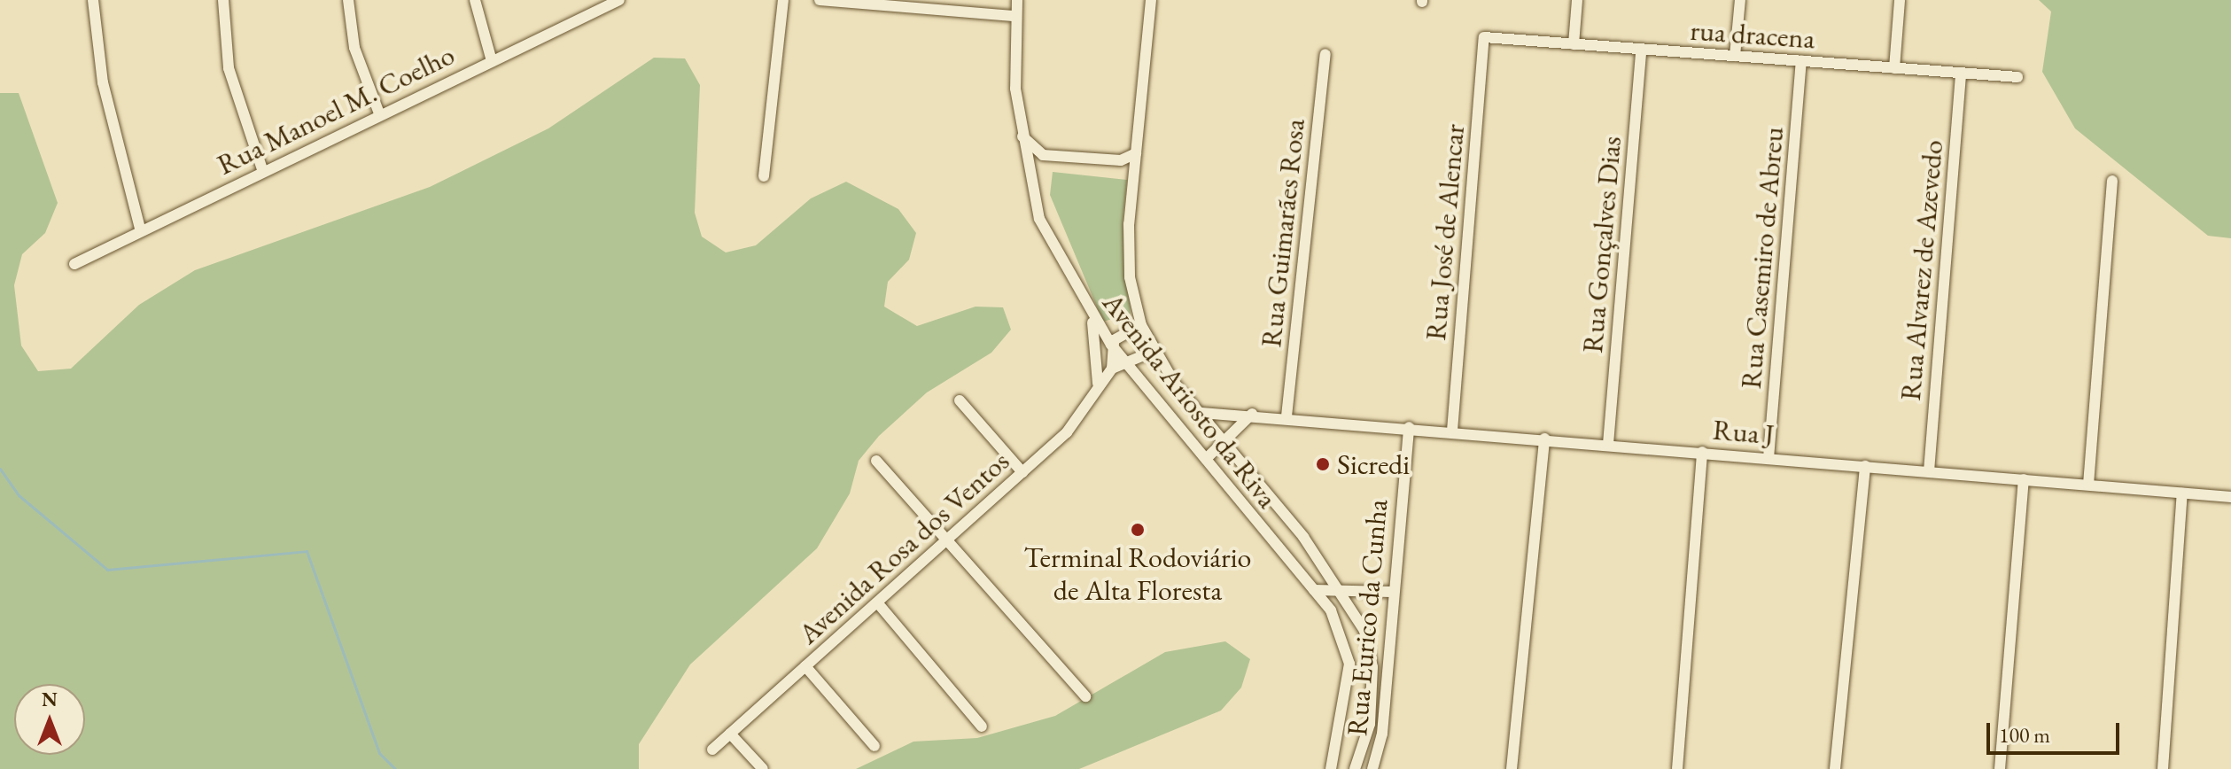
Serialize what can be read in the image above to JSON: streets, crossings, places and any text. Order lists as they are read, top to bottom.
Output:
{
  "streets": {
    "street": [
      "rua dracena",
      "Rua Manoel M. Coelho",
      "Rua José de Alencar",
      "Rua Guimarães Rosa",
      "Rua Gonçalves Dias",
      "Rua Casemiro de Abreu",
      "Rua Alvarez de Azevedo",
      "Avenida Ariosto da Riva",
      "Rua J",
      "Avenida Rosa dos Ventos",
      "Rua Eurico da Cunha"
    ]
  },
  "crossings": [
    ["rua dracena", "Rua José de Alencar"],
    ["rua dracena", "Rua Gonçalves Dias"],
    ["rua dracena", "Rua Casemiro de Abreu"],
    ["rua dracena", "Rua Alvarez de Azevedo"],
    ["Rua José de Alencar", "Rua J"],
    ["Rua Guimarães Rosa", "Rua J"],
    ["Rua Gonçalves Dias", "Rua J"],
    ["Rua Casemiro de Abreu", "Rua J"],
    ["Rua Alvarez de Azevedo", "Rua J"],
    ["Avenida Ariosto da Riva", "Avenida Rosa dos Ventos"],
    ["Rua J", "Rua Eurico da Cunha"]
  ],
  "places": ["Sicredi", "Terminal Rodoviário de Alta Floresta"],
  "scale_bar": "100 m",
  "north": "top"
}
